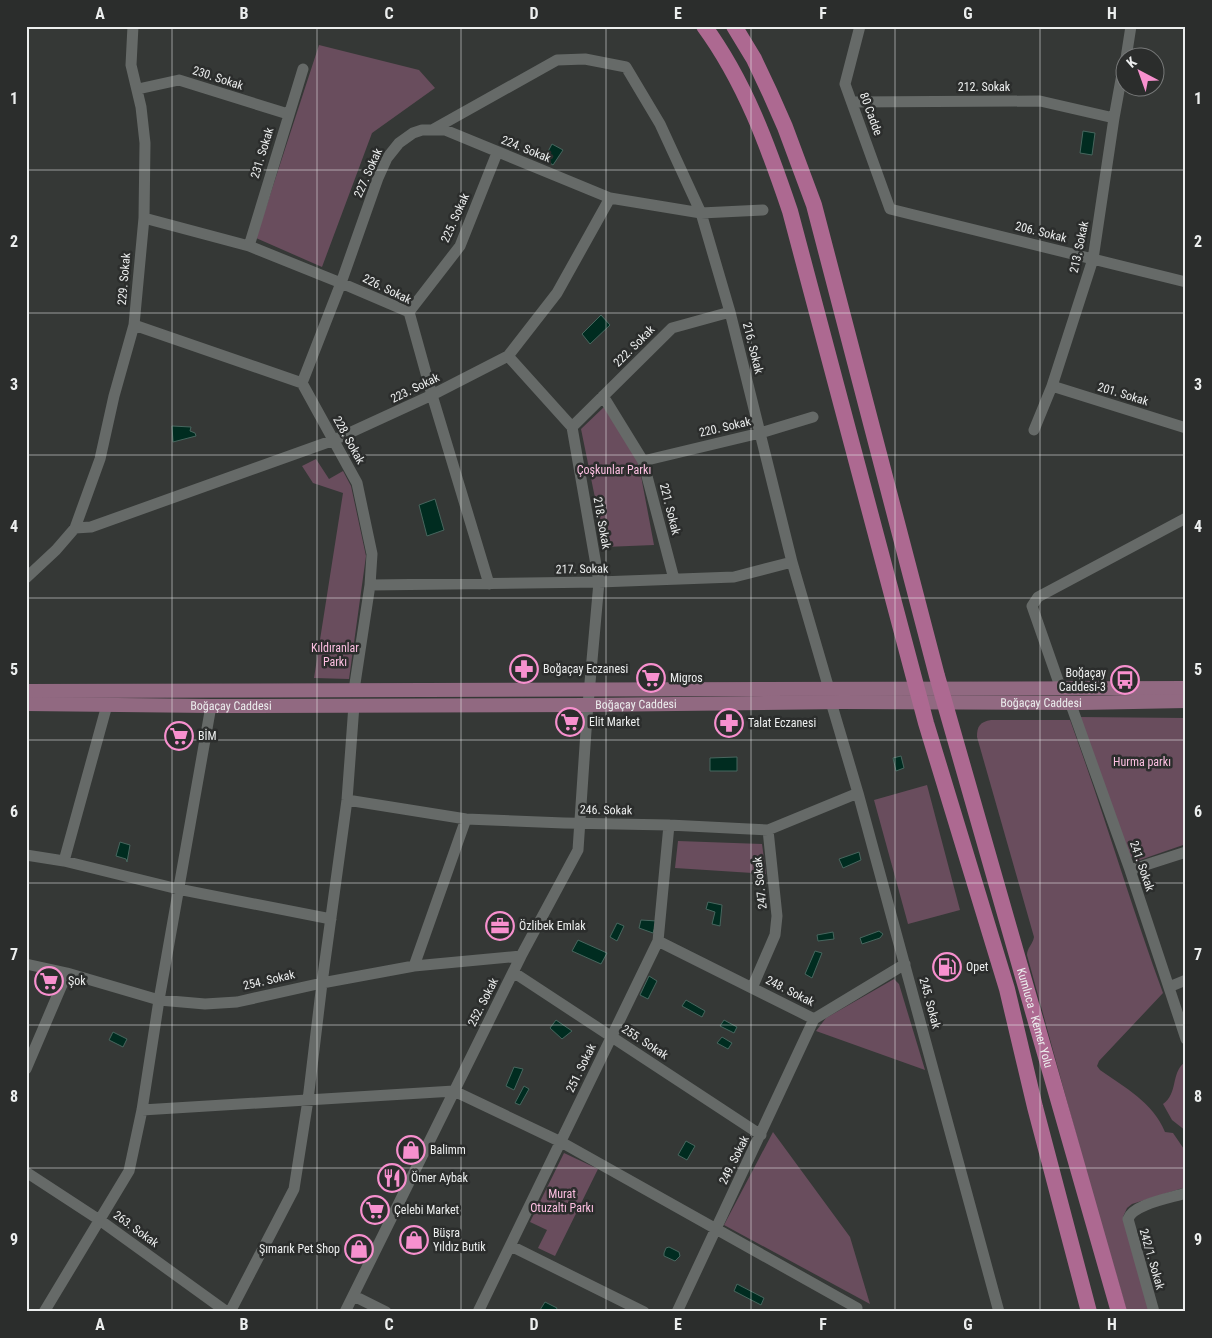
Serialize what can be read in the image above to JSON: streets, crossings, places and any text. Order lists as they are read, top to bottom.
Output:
{
  "streets": {
    "highway": ["Kumluca - Kemer Yolu"],
    "main road": ["Boğaçay Caddesi"],
    "street": [
      "230. Sokak",
      "212. Sokak",
      "80 Cadde",
      "224. Sokak",
      "231. Sokak",
      "227. Sokak",
      "225. Sokak",
      "206. Sokak",
      "213. Sokak",
      "229. Sokak",
      "226. Sokak",
      "222. Sokak",
      "216. Sokak",
      "223. Sokak",
      "201. Sokak",
      "220. Sokak",
      "228. Sokak",
      "221. Sokak",
      "218. Sokak",
      "217. Sokak",
      "246. Sokak",
      "241. Sokak",
      "247. Sokak",
      "254. Sokak",
      "248. Sokak",
      "252. Sokak",
      "245. Sokak",
      "255. Sokak",
      "251. Sokak",
      "249. Sokak",
      "263. Sokak",
      "242/1. Sokak"
    ]
  },
  "crossings": [
    ["230. Sokak", "231. Sokak"],
    ["230. Sokak", "229. Sokak"],
    ["212. Sokak", "80 Cadde"],
    ["212. Sokak", "213. Sokak"],
    ["80 Cadde", "206. Sokak"],
    ["224. Sokak", "227. Sokak"],
    ["224. Sokak", "225. Sokak"],
    ["224. Sokak", "223. Sokak"],
    ["231. Sokak", "226. Sokak"],
    ["227. Sokak", "226. Sokak"],
    ["227. Sokak", "216. Sokak"],
    ["227. Sokak", "228. Sokak"],
    ["225. Sokak", "226. Sokak"],
    ["206. Sokak", "213. Sokak"],
    ["213. Sokak", "201. Sokak"],
    ["229. Sokak", "226. Sokak"],
    ["229. Sokak", "223. Sokak"],
    ["226. Sokak", "223. Sokak"],
    ["226. Sokak", "217. Sokak"],
    ["222. Sokak", "216. Sokak"],
    ["222. Sokak", "221. Sokak"],
    ["222. Sokak", "218. Sokak"],
    ["216. Sokak", "220. Sokak"],
    ["216. Sokak", "217. Sokak"],
    ["216. Sokak", "Boğaçay Caddesi"],
    ["216. Sokak", "245. Sokak"],
    ["223. Sokak", "228. Sokak"],
    ["220. Sokak", "221. Sokak"],
    ["228. Sokak", "217. Sokak"],
    ["228. Sokak", "Boğaçay Caddesi"],
    ["221. Sokak", "217. Sokak"],
    ["218. Sokak", "217. Sokak"],
    ["218. Sokak", "Boğaçay Caddesi"],
    ["218. Sokak", "252. Sokak"],
    ["Boğaçay Caddesi", "241. Sokak"],
    ["Boğaçay Caddesi", "252. Sokak"],
    ["Boğaçay Caddesi", "245. Sokak"],
    ["246. Sokak", "247. Sokak"],
    ["246. Sokak", "252. Sokak"],
    ["246. Sokak", "245. Sokak"],
    ["246. Sokak", "251. Sokak"],
    ["247. Sokak", "248. Sokak"],
    ["254. Sokak", "252. Sokak"],
    ["248. Sokak", "245. Sokak"],
    ["248. Sokak", "251. Sokak"],
    ["248. Sokak", "249. Sokak"],
    ["252. Sokak", "255. Sokak"],
    ["255. Sokak", "251. Sokak"],
    ["255. Sokak", "249. Sokak"]
  ],
  "parks": [
    "Çoşkunlar Parkı",
    "Kıldıranlar Parkı",
    "Hurma parkı",
    "Murat Otuzaltı Parkı"
  ],
  "places": {
    "pharmacy": ["Boğaçay Eczanesi", "Talat Eczanesi"],
    "supermarket": [
      "Migros",
      "Elit Market",
      "BİM",
      "Şok",
      "Çelebi Market"
    ],
    "bus stop": ["Boğaçay Caddesi-3"],
    "office": ["Özlibek Emlak"],
    "fuel station": ["Opet"],
    "shop": ["Balimm", "Büşra Yıldız Butik", "Şımarık Pet Shop"],
    "restaurant": ["Ömer Aybak"]
  },
  "north": "top left",
  "grid": {
    "columns": [
      "A",
      "B",
      "C",
      "D",
      "E",
      "F",
      "G",
      "H"
    ],
    "rows": [
      "1",
      "2",
      "3",
      "4",
      "5",
      "6",
      "7",
      "8",
      "9"
    ]
  }
}
